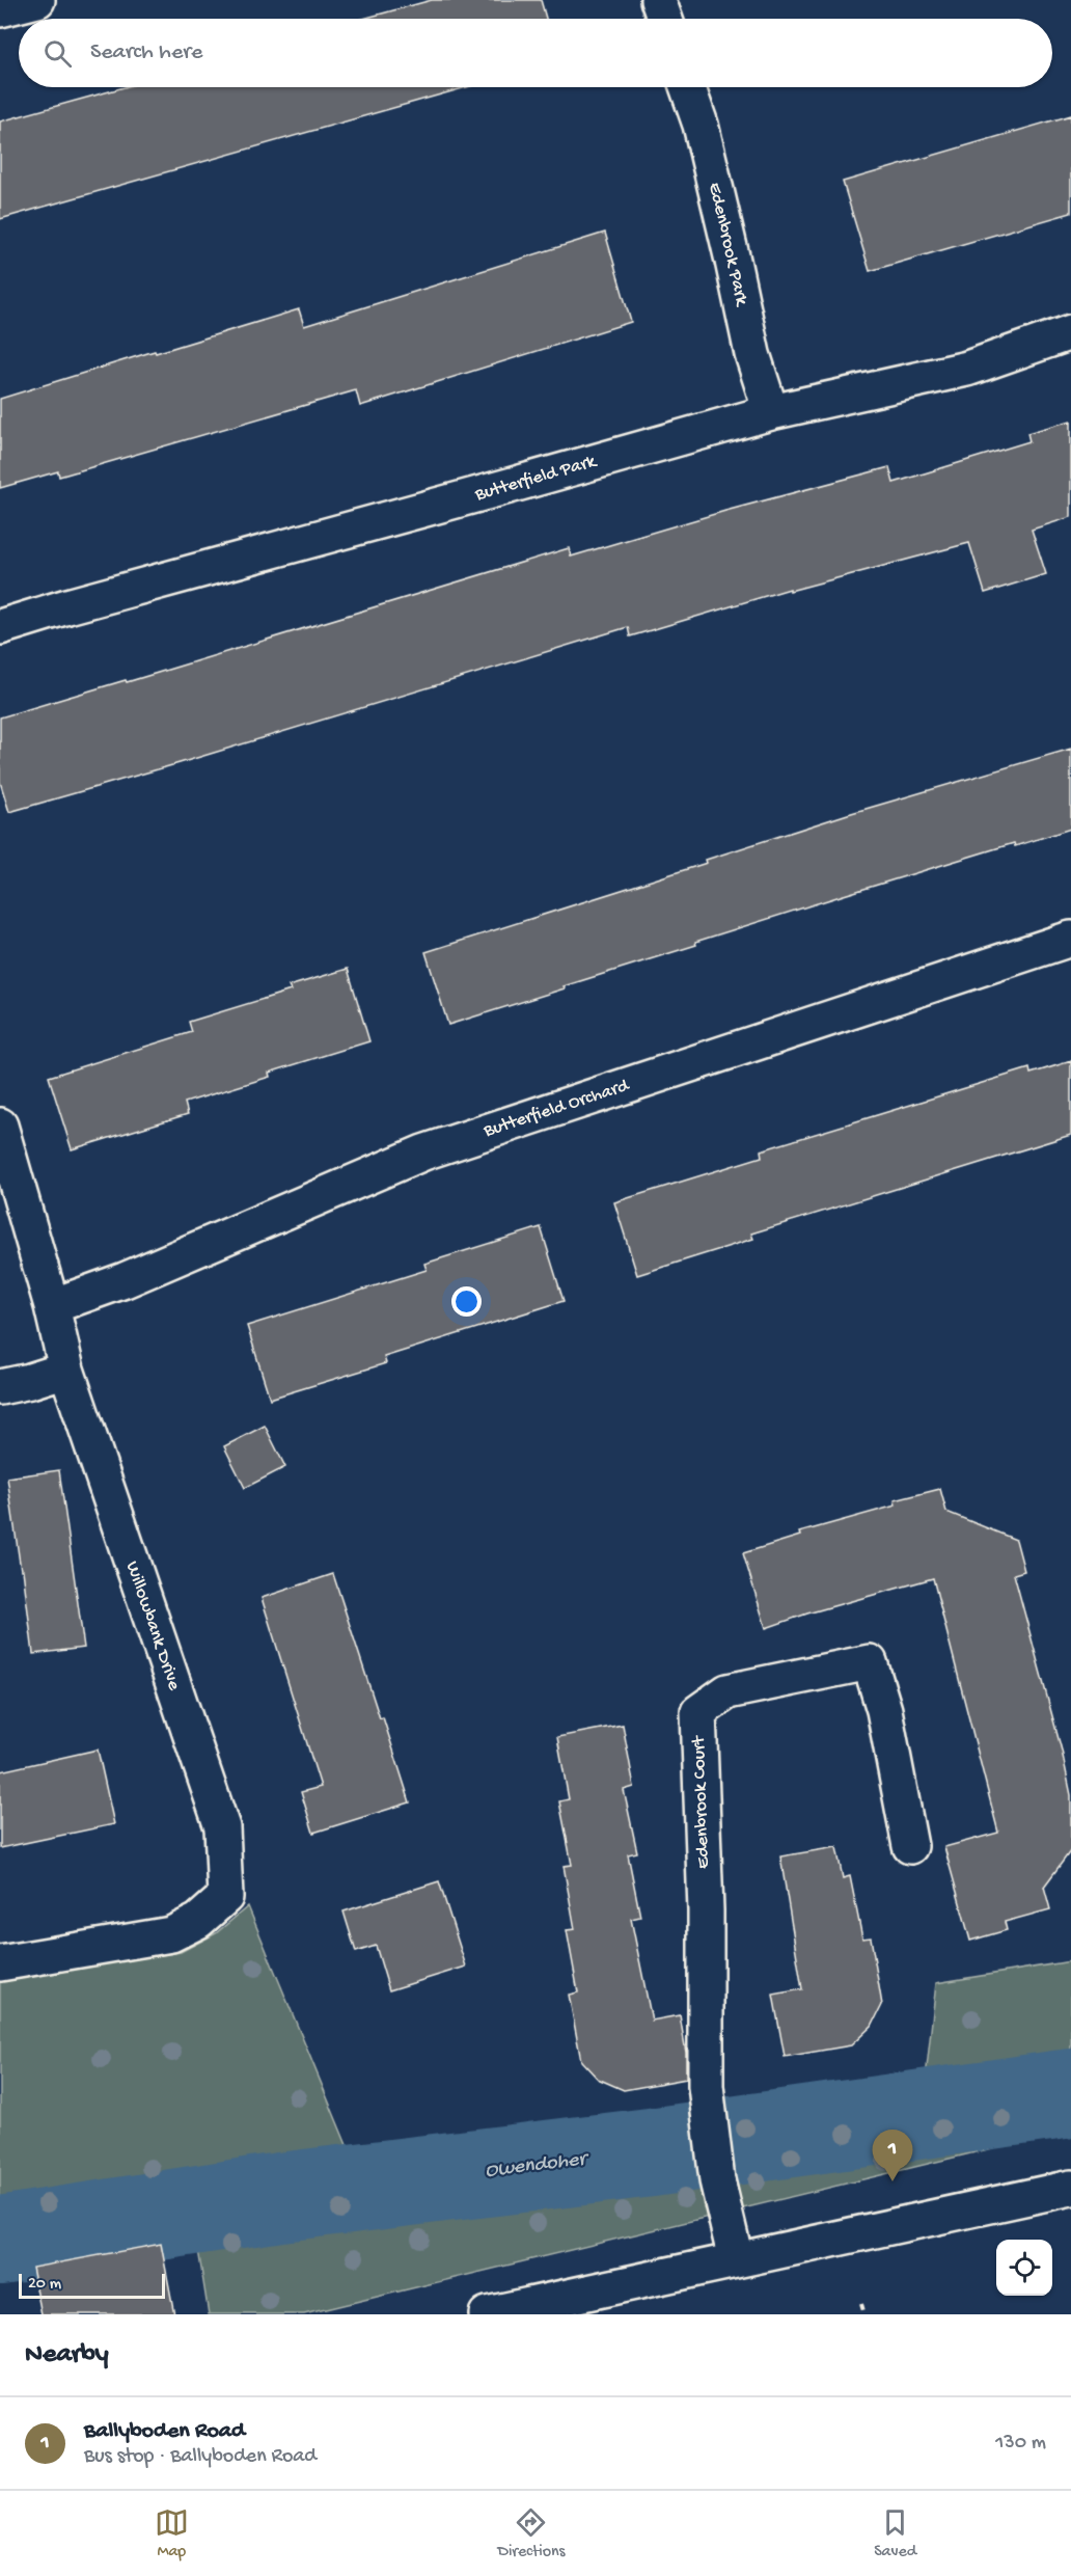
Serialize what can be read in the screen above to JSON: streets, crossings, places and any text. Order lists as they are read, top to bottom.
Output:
{
  "streets": {
    "street": [
      "Edenbrook Park",
      "Butterfield Park",
      "Butterfield Orchard",
      "Willowbank Drive",
      "Edenbrook Court"
    ]
  },
  "crossings": [
    ["Edenbrook Park", "Butterfield Park"],
    ["Butterfield Orchard", "Willowbank Drive"]
  ],
  "water": ["Owendoher"],
  "scale_bar": "20 m",
  "page": {
    "search": "Search here",
    "pins": "1",
    "scale": "20 m",
    "heading": "Nearby",
    "list": [
      {
        "mark": "1",
        "name": "Ballyboden Road",
        "note": "Bus stop · Ballyboden Road",
        "value": "130 m"
      }
    ],
    "nav": ["Map", "Directions", "Saved"]
  }
}
